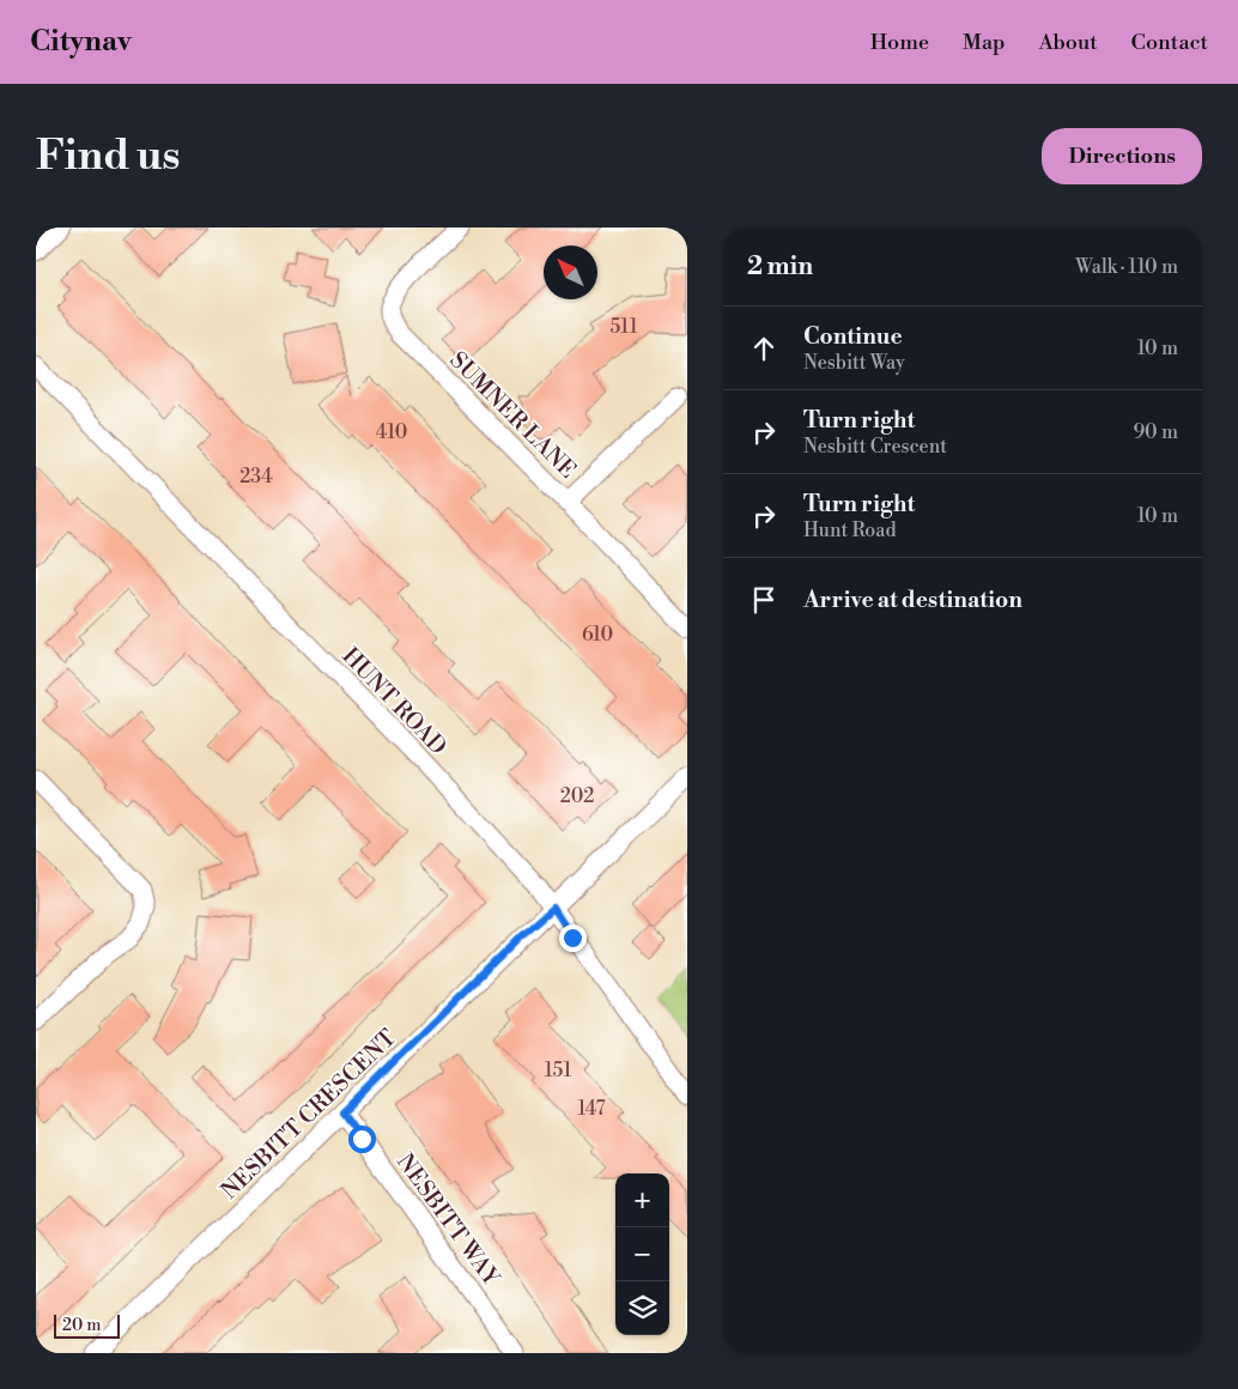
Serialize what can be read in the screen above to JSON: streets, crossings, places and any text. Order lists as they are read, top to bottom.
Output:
{
  "streets": {
    "street": [
      "SUMNER LANE",
      "HUNT ROAD",
      "NESBITT CRESCENT",
      "NESBITT WAY"
    ]
  },
  "crossings": [
    ["HUNT ROAD", "NESBITT CRESCENT"],
    ["NESBITT CRESCENT", "NESBITT WAY"]
  ],
  "house_numbers": [
    "511",
    "410",
    "234",
    "610",
    "202",
    "151",
    "147"
  ],
  "scale_bar": "20 m",
  "north": "top left",
  "page": {
    "header": "Citynav",
    "nav": [
      "Home",
      "Map",
      "About",
      "Contact"
    ],
    "buttons": "Directions",
    "title": "Find us",
    "heading": ["2 min", "Walk · 110 m"],
    "list": [
      ["Continue", "Nesbitt Way", "10 m"],
      ["Turn right", "Nesbitt Crescent", "90 m"],
      ["Turn right", "Hunt Road", "10 m"],
      "Arrive at destination"
    ],
    "map_buttons": ["+", "−"],
    "scale": "20 m"
  }
}
